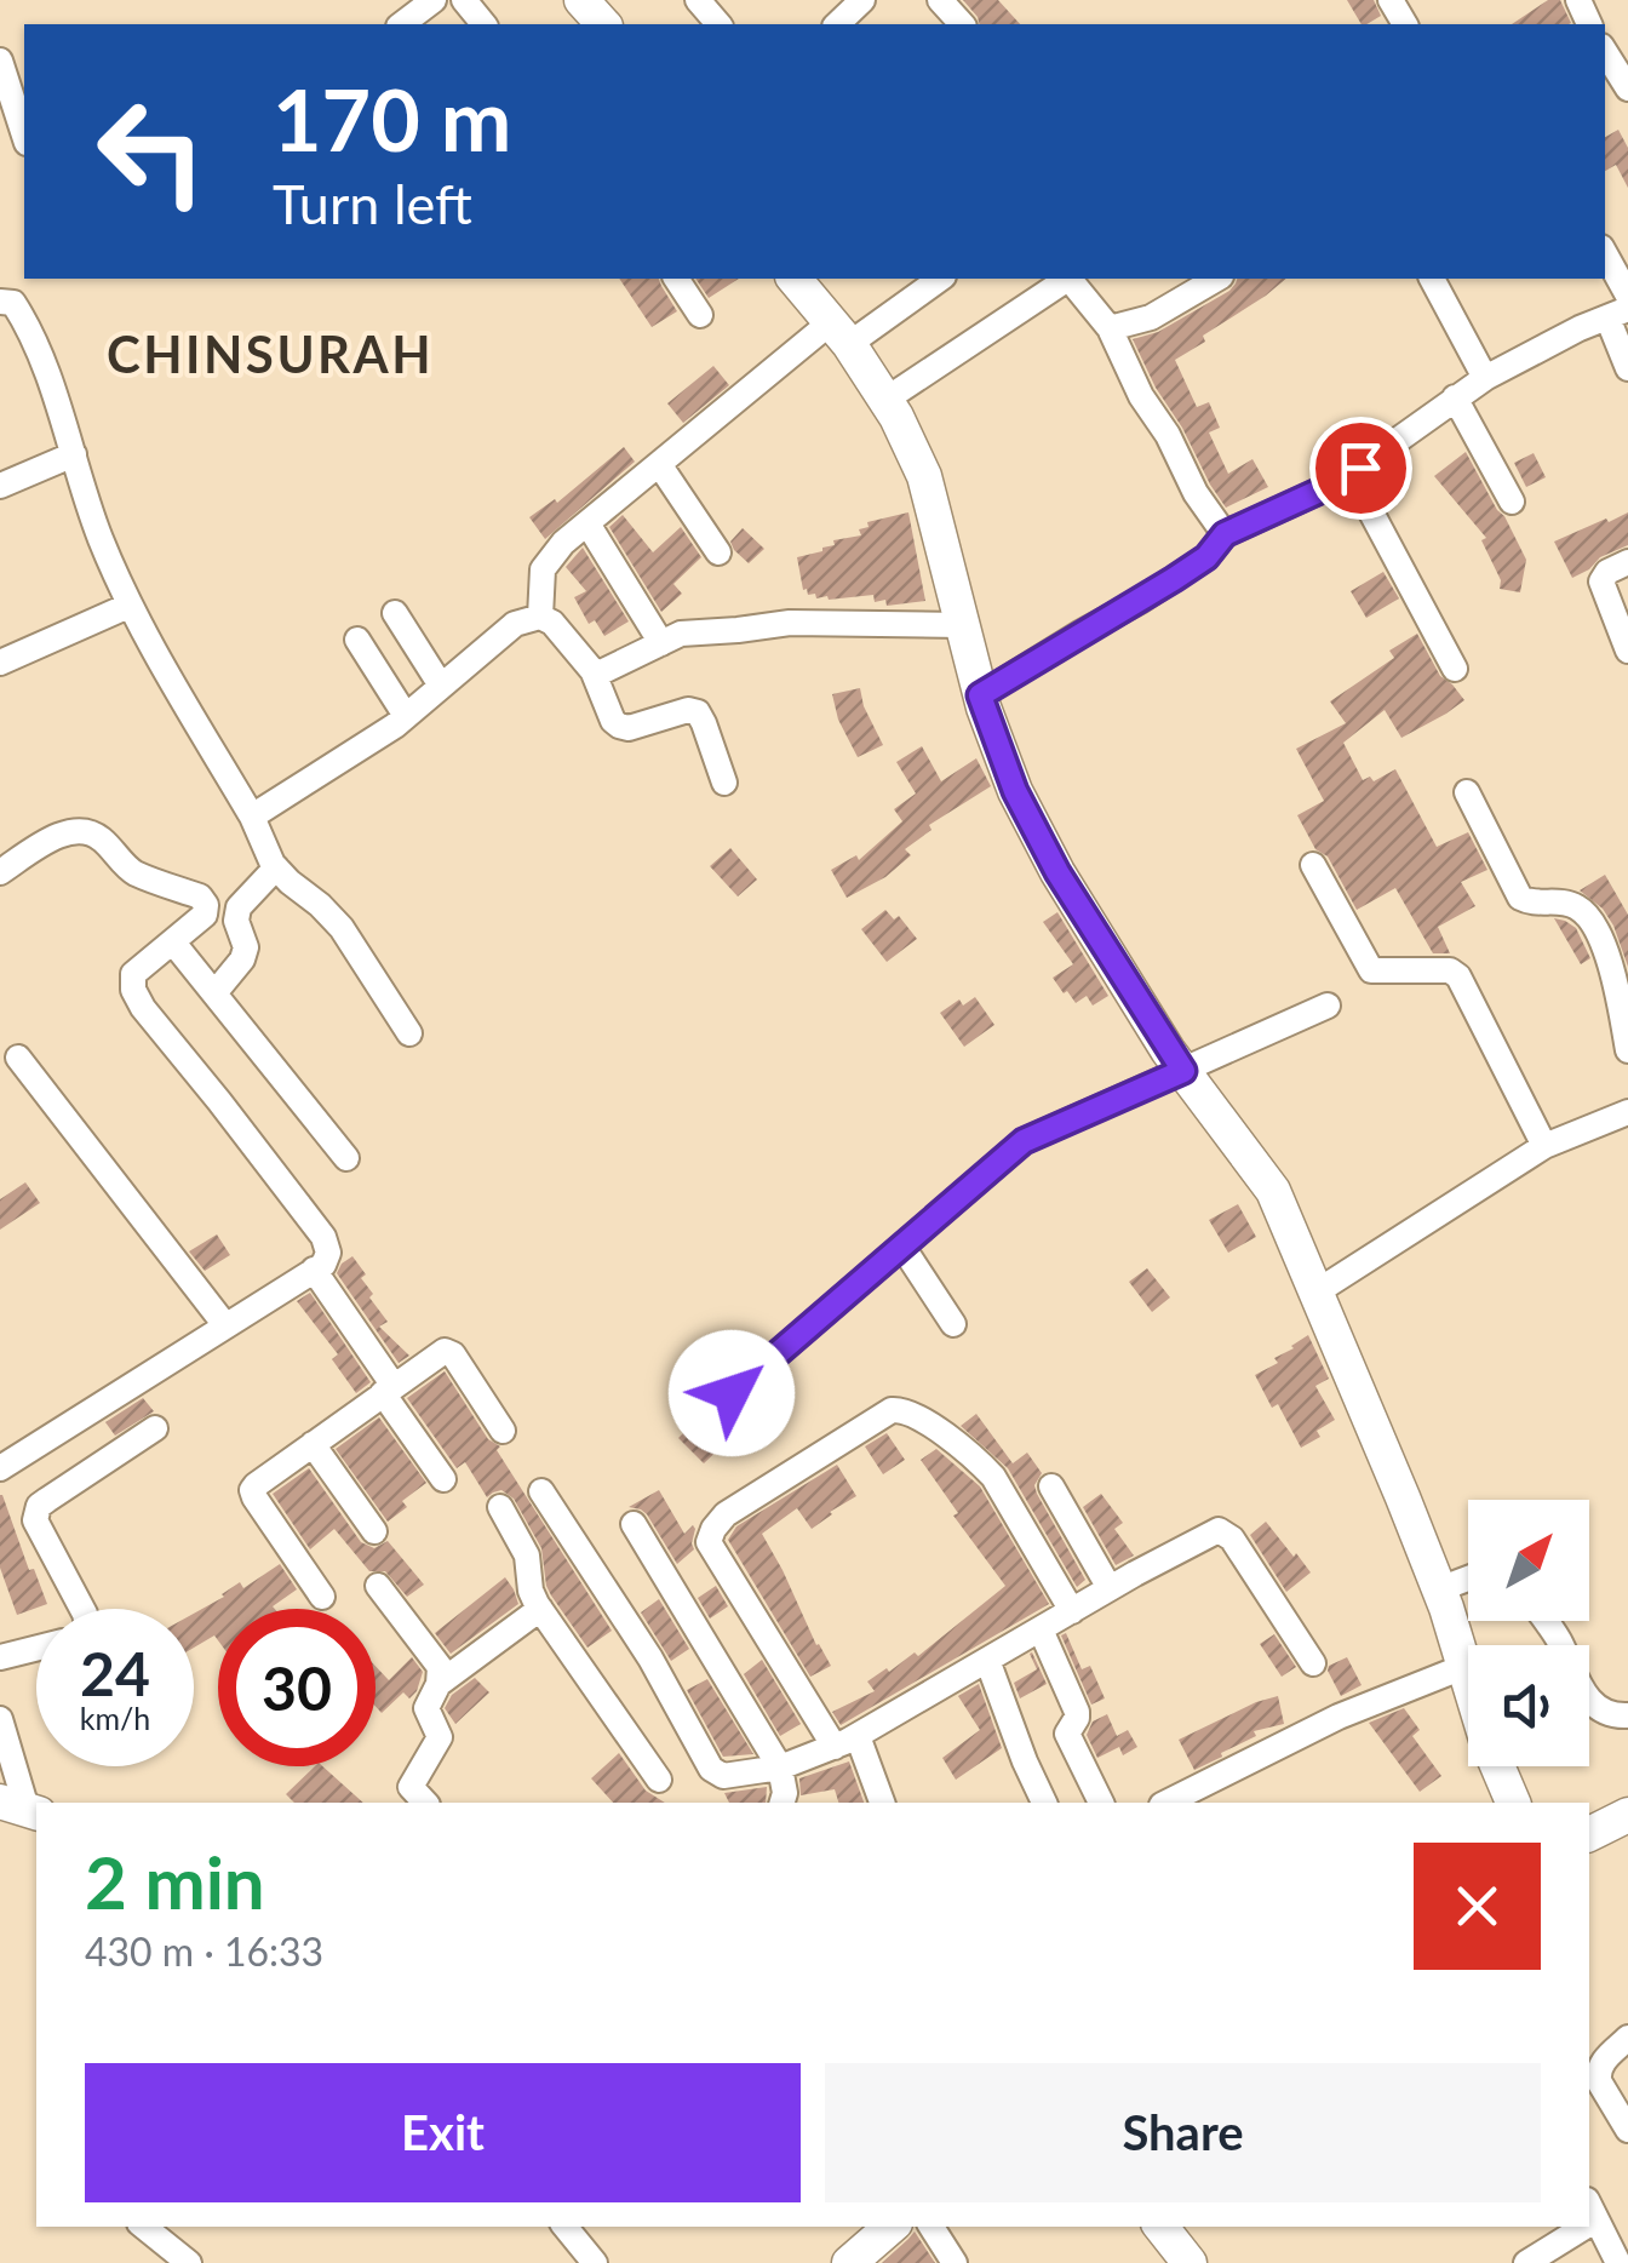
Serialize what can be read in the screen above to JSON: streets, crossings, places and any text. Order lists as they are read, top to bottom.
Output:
{
  "districts": ["CHINSURAH"],
  "north": "top right",
  "page": {
    "turn": ["170 m", "Turn left"],
    "speed": "24 km/h",
    "limit": "30",
    "heading": ["2 min", "430 m · 16:33"],
    "buttons": ["Exit", "Share"]
  }
}
